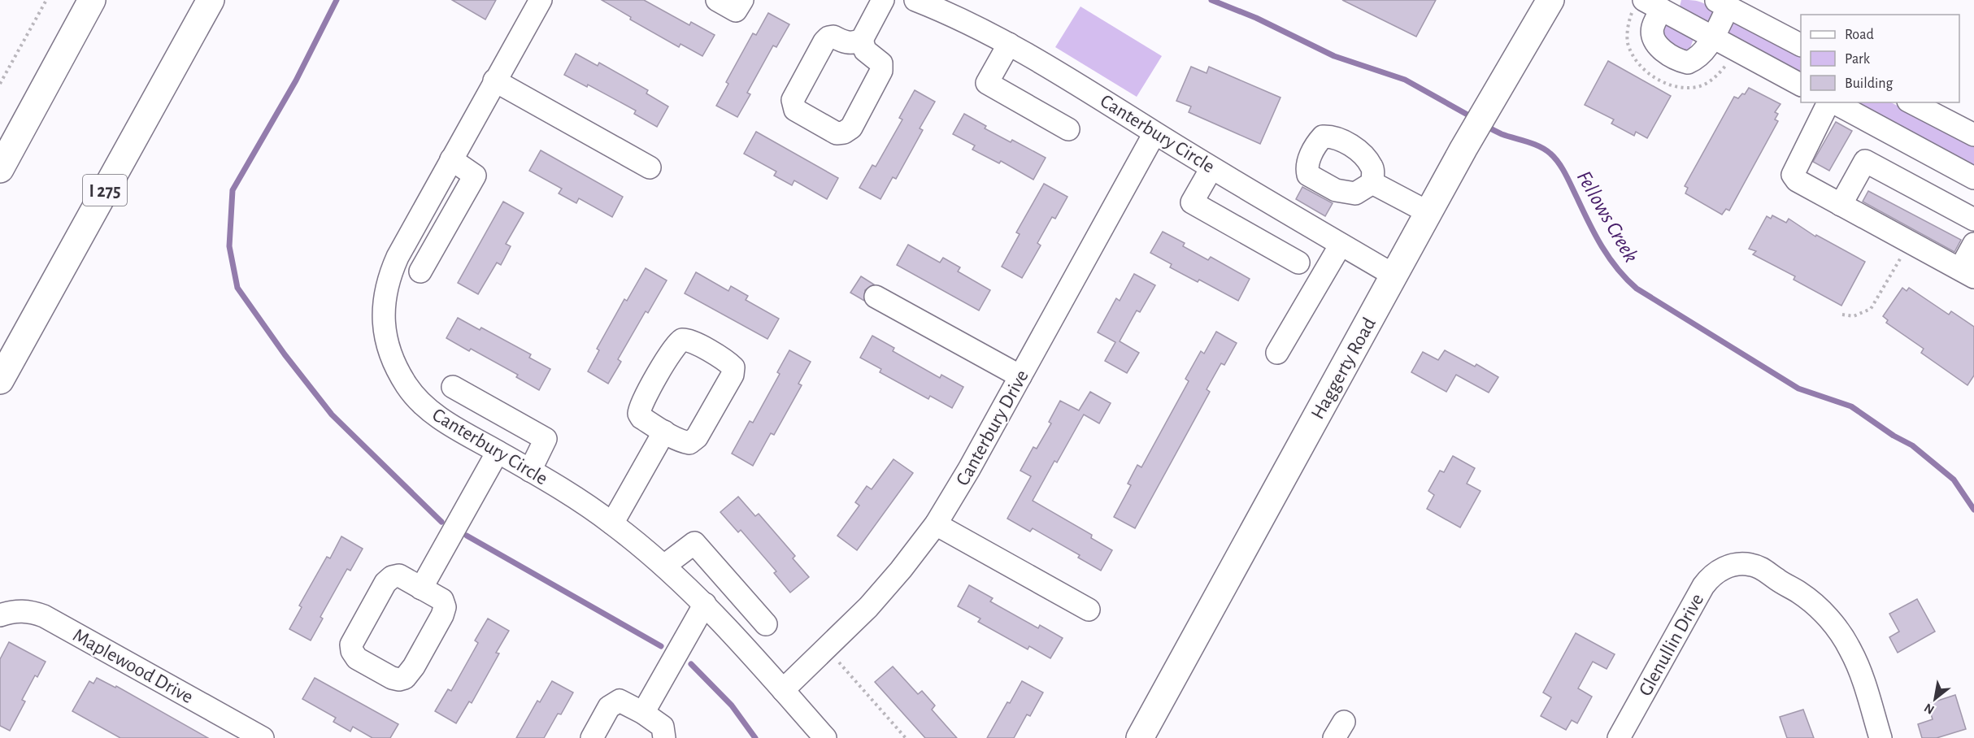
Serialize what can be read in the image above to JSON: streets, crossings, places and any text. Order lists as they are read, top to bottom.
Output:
{
  "streets": {
    "main road": ["I 275", "Haggerty Road"],
    "street": [
      "Canterbury Circle",
      "Canterbury Drive",
      "Glenullin Drive",
      "Maplewood Drive"
    ]
  },
  "crossings": [
    ["Canterbury Circle", "Haggerty Road"],
    ["Canterbury Circle", "Canterbury Drive"]
  ],
  "water": ["Fellows Creek"],
  "legend": ["Road", "Park", "Building"],
  "north": "bottom left"
}
